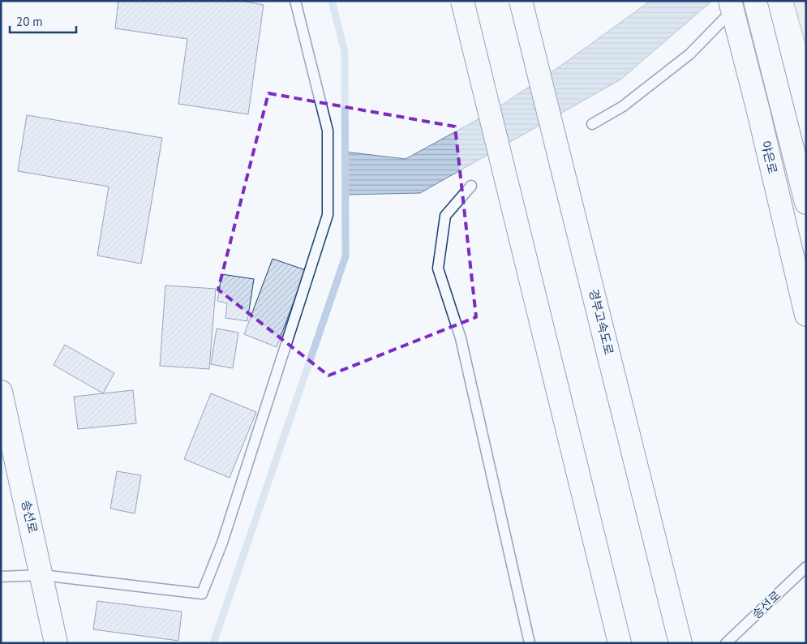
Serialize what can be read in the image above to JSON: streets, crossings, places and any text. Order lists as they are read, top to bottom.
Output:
{
  "streets": {
    "main road": ["야은로", "경부고속도로", "송선로"]
  },
  "scale_bar": "20 m"
}
